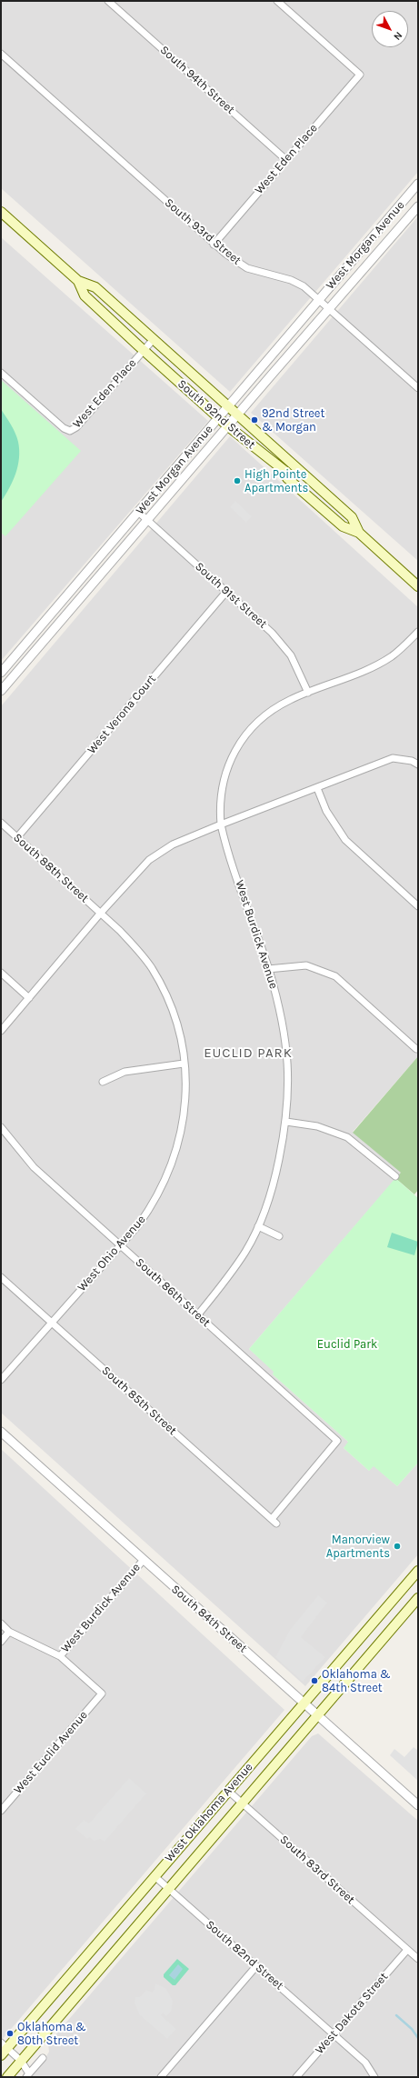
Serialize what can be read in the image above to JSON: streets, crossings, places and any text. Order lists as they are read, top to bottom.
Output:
{
  "streets": {
    "main road": ["South 92nd Street", "West Oklahoma Avenue"],
    "street": [
      "South 94th Street",
      "West Eden Place",
      "South 93rd Street",
      "West Morgan Avenue",
      "South 91st Street",
      "West Verona Court",
      "South 88th Street",
      "West Burdick Avenue",
      "West Ohio Avenue",
      "South 86th Street",
      "South 85th Street",
      "South 84th Street",
      "West Euclid Avenue",
      "South 83rd Street",
      "South 82nd Street",
      "West Dakota Street"
    ]
  },
  "crossings": [
    ["South 94th Street", "West Eden Place"],
    ["West Eden Place", "South 93rd Street"],
    ["West Eden Place", "South 92nd Street"],
    ["South 93rd Street", "West Morgan Avenue"],
    ["West Morgan Avenue", "South 92nd Street"],
    ["West Morgan Avenue", "South 91st Street"],
    ["South 91st Street", "West Verona Court"],
    ["South 91st Street", "West Burdick Avenue"],
    ["West Verona Court", "South 88th Street"],
    ["South 88th Street", "West Ohio Avenue"],
    ["West Burdick Avenue", "South 86th Street"],
    ["West Burdick Avenue", "South 84th Street"],
    ["West Burdick Avenue", "West Euclid Avenue"],
    ["West Ohio Avenue", "South 86th Street"],
    ["West Ohio Avenue", "South 85th Street"],
    ["South 86th Street", "South 85th Street"],
    ["South 84th Street", "West Oklahoma Avenue"],
    ["West Oklahoma Avenue", "South 83rd Street"],
    ["West Oklahoma Avenue", "South 82nd Street"],
    ["South 83rd Street", "West Dakota Street"],
    ["South 82nd Street", "West Dakota Street"]
  ],
  "districts": ["EUCLID PARK"],
  "parks": ["Euclid Park"],
  "places": [
    "92nd Street & Morgan",
    "High Pointe Apartments",
    "Manorview Apartments",
    "Oklahoma & 84th Street",
    "Oklahoma & 80th Street"
  ],
  "north": "bottom right"
}
